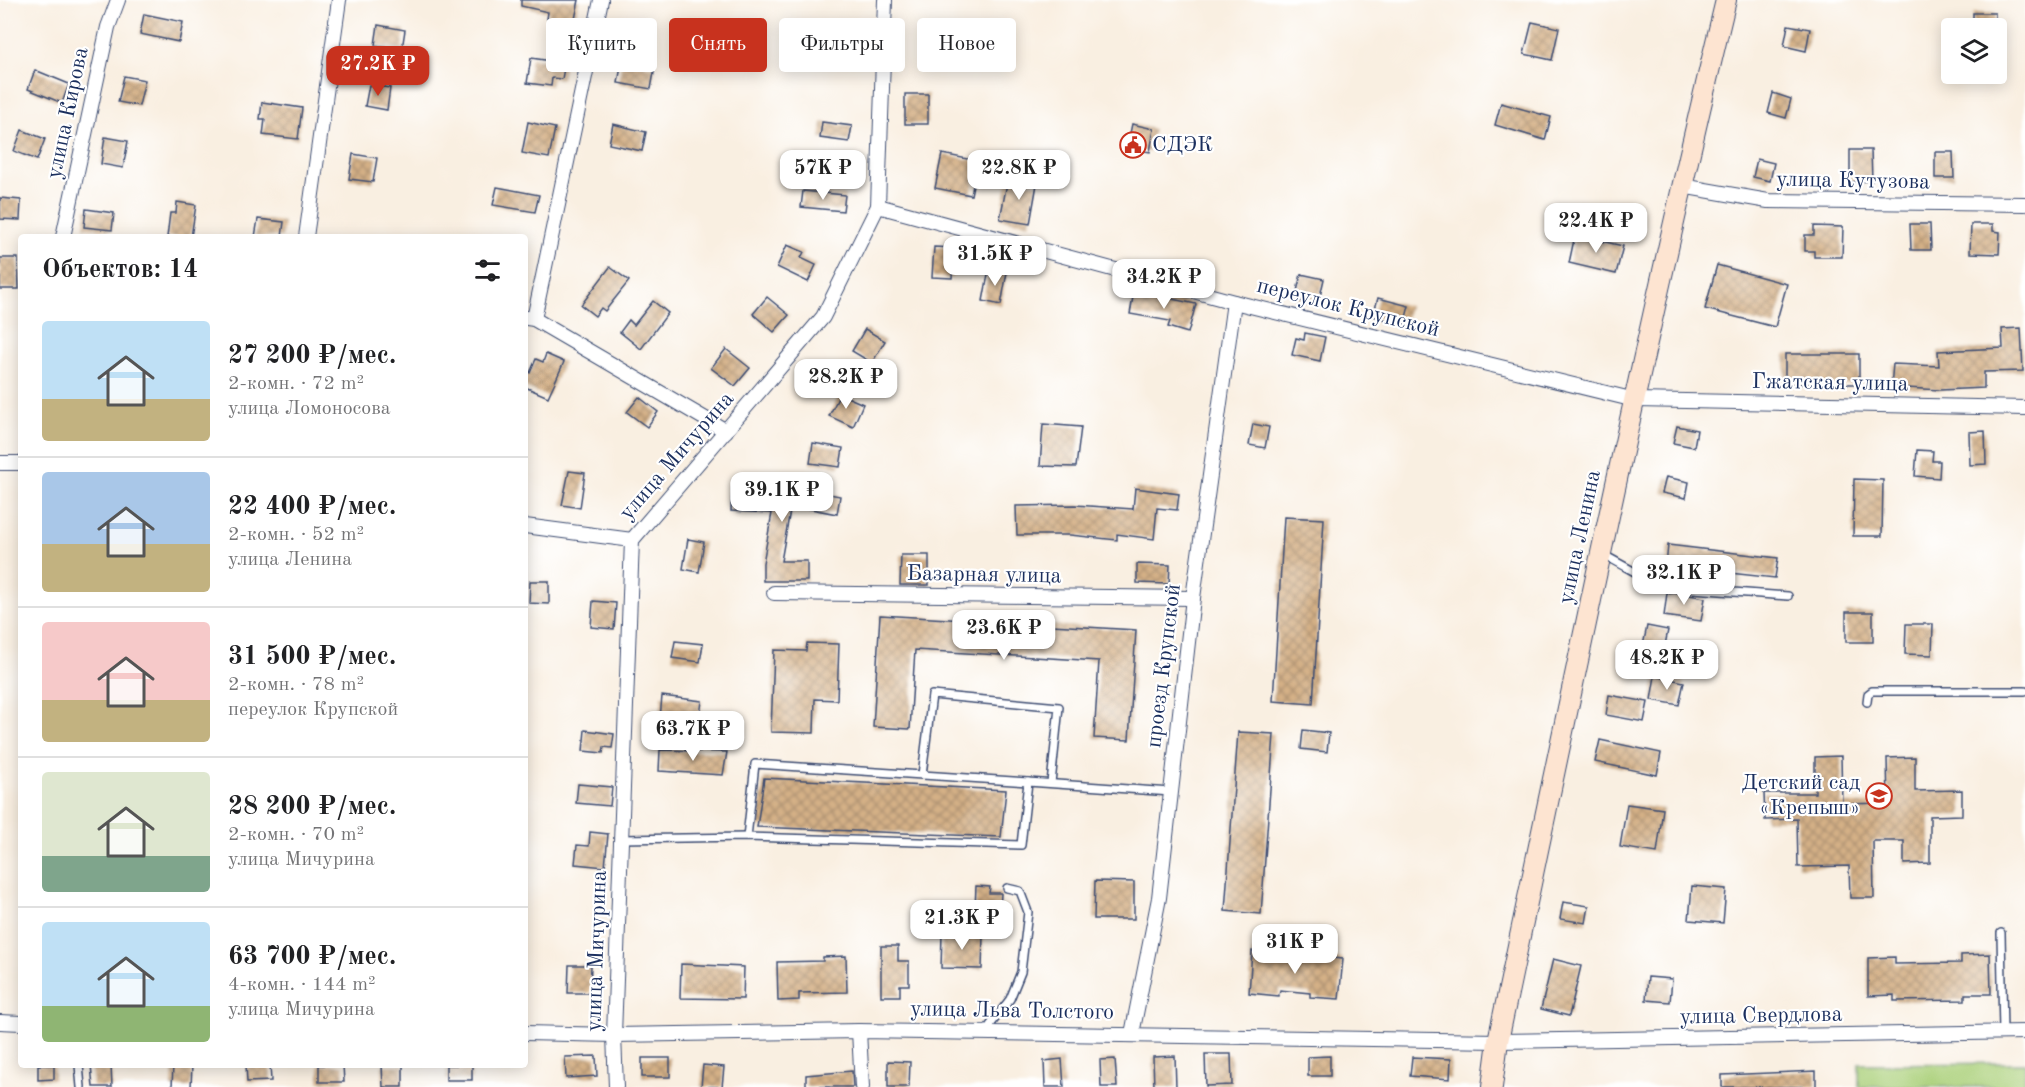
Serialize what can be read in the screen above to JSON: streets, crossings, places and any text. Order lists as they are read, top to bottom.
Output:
{
  "streets": {
    "main road": ["улица Ленина"],
    "street": [
      "улица Кирова",
      "улица Кутузова",
      "переулок Крупской",
      "Гжатская улица",
      "улица Мичурина",
      "Базарная улица",
      "проезд Крупской",
      "улица Льва Толстого",
      "улица Свердлова"
    ]
  },
  "crossings": [
    ["улица Кутузова", "улица Ленина"],
    ["переулок Крупской", "Гжатская улица"],
    ["переулок Крупской", "улица Мичурина"],
    ["переулок Крупской", "улица Ленина"],
    ["переулок Крупской", "проезд Крупской"],
    ["Гжатская улица", "улица Ленина"],
    ["улица Мичурина", "улица Льва Толстого"],
    ["улица Ленина", "улица Льва Толстого"],
    ["улица Ленина", "улица Свердлова"],
    ["Базарная улица", "проезд Крупской"],
    ["проезд Крупской", "улица Льва Толстого"],
    ["улица Льва Толстого", "улица Свердлова"]
  ],
  "places": {
    "public building": ["СДЭК"],
    "school or university": ["Детский сад «Крепыш»"]
  },
  "page": {
    "chip": [
      "Купить",
      "Снять",
      "Фильтры",
      "Новое"
    ],
    "price": [
      "27.2K ₽",
      "57K ₽",
      "22.8K ₽",
      "22.4K ₽",
      "31.5K ₽",
      "34.2K ₽",
      "28.2K ₽",
      "39.1K ₽",
      "32.1K ₽",
      "23.6K ₽",
      "48.2K ₽",
      "63.7K ₽",
      "21.3K ₽",
      "31K ₽"
    ],
    "heading": "Объектов: 14",
    "list": [
      {
        "name": "27 200 ₽/мес.",
        "note": "2-комн. · 72 m² · улица Ломоносова"
      },
      {
        "name": "22 400 ₽/мес.",
        "note": "2-комн. · 52 m² · улица Ленина"
      },
      {
        "name": "31 500 ₽/мес.",
        "note": "2-комн. · 78 m² · переулок Крупской"
      },
      {
        "name": "28 200 ₽/мес.",
        "note": "2-комн. · 70 m² · улица Мичурина"
      },
      {
        "name": "63 700 ₽/мес.",
        "note": "4-комн. · 144 m² · улица Мичурина"
      }
    ]
  }
}
